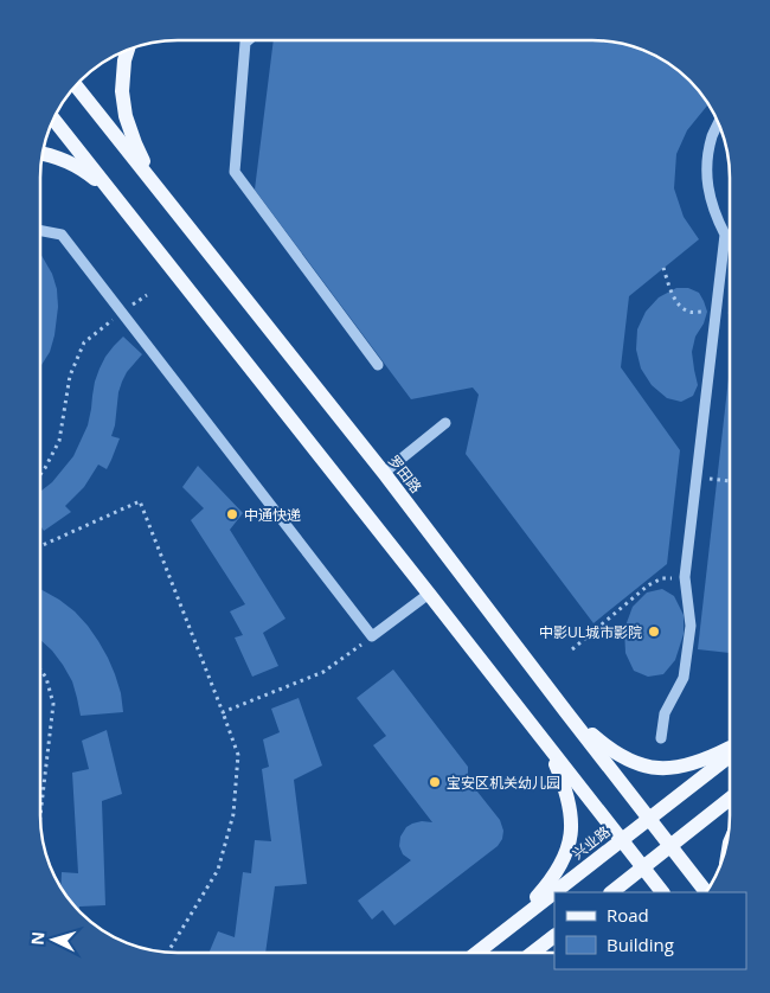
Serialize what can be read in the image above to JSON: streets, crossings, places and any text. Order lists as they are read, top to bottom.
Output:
{
  "streets": {
    "main road": ["罗田路", "兴业路"]
  },
  "crossings": [
    ["罗田路", "兴业路"]
  ],
  "places": ["中通快递", "中影UL城市影院", "宝安区机关幼儿园"],
  "legend": ["Road", "Building"],
  "north": "left"
}
